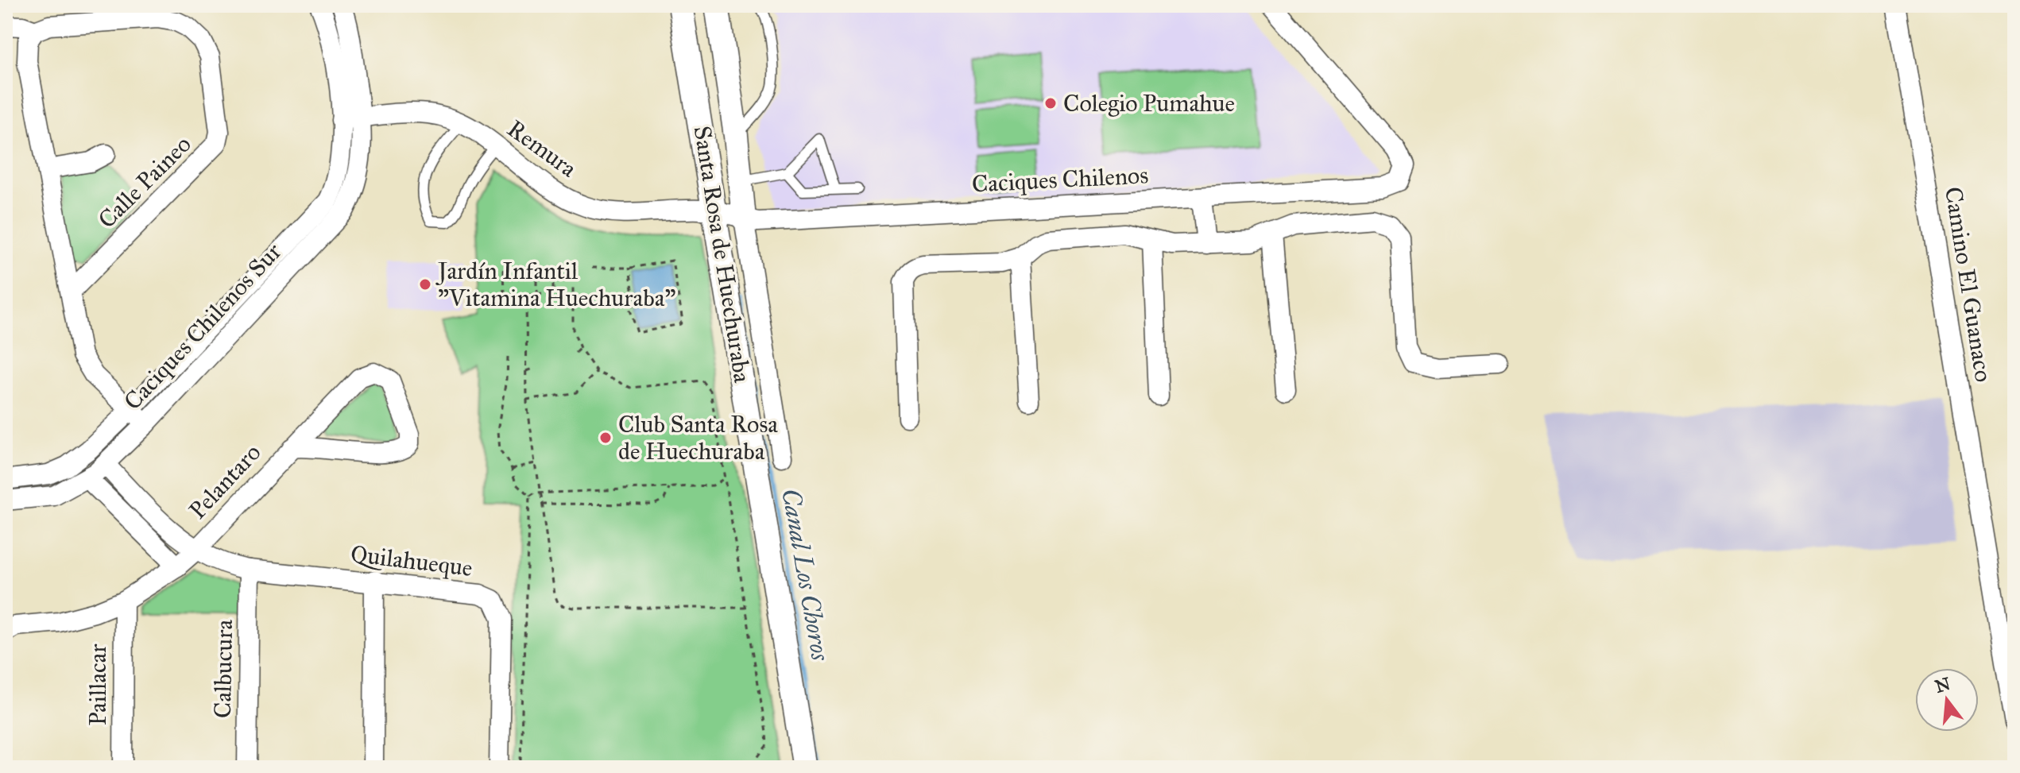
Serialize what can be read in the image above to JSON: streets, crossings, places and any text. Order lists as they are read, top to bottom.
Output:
{
  "streets": {
    "street": [
      "Remura",
      "Caciques Chilenos",
      "Calle Paineo",
      "Santa Rosa de Huechuraba",
      "Camino El Guanaco",
      "Caciques Chilenos Sur",
      "Pelantaro",
      "Quilahueque",
      "Calbucura",
      "Paillacar"
    ]
  },
  "crossings": [
    ["Remura", "Caciques Chilenos"],
    ["Remura", "Santa Rosa de Huechuraba"],
    ["Remura", "Caciques Chilenos Sur"],
    ["Caciques Chilenos", "Santa Rosa de Huechuraba"],
    ["Calle Paineo", "Caciques Chilenos Sur"],
    ["Caciques Chilenos Sur", "Quilahueque"],
    ["Pelantaro", "Quilahueque"],
    ["Pelantaro", "Paillacar"],
    ["Quilahueque", "Calbucura"],
    ["Quilahueque", "Paillacar"]
  ],
  "water": ["Canal Los Choros"],
  "places": ["Colegio Pumahue", "Jardín Infantil \"Vitamina Huechuraba\"", "Club Santa Rosa de Huechuraba"],
  "north": "top"
}
